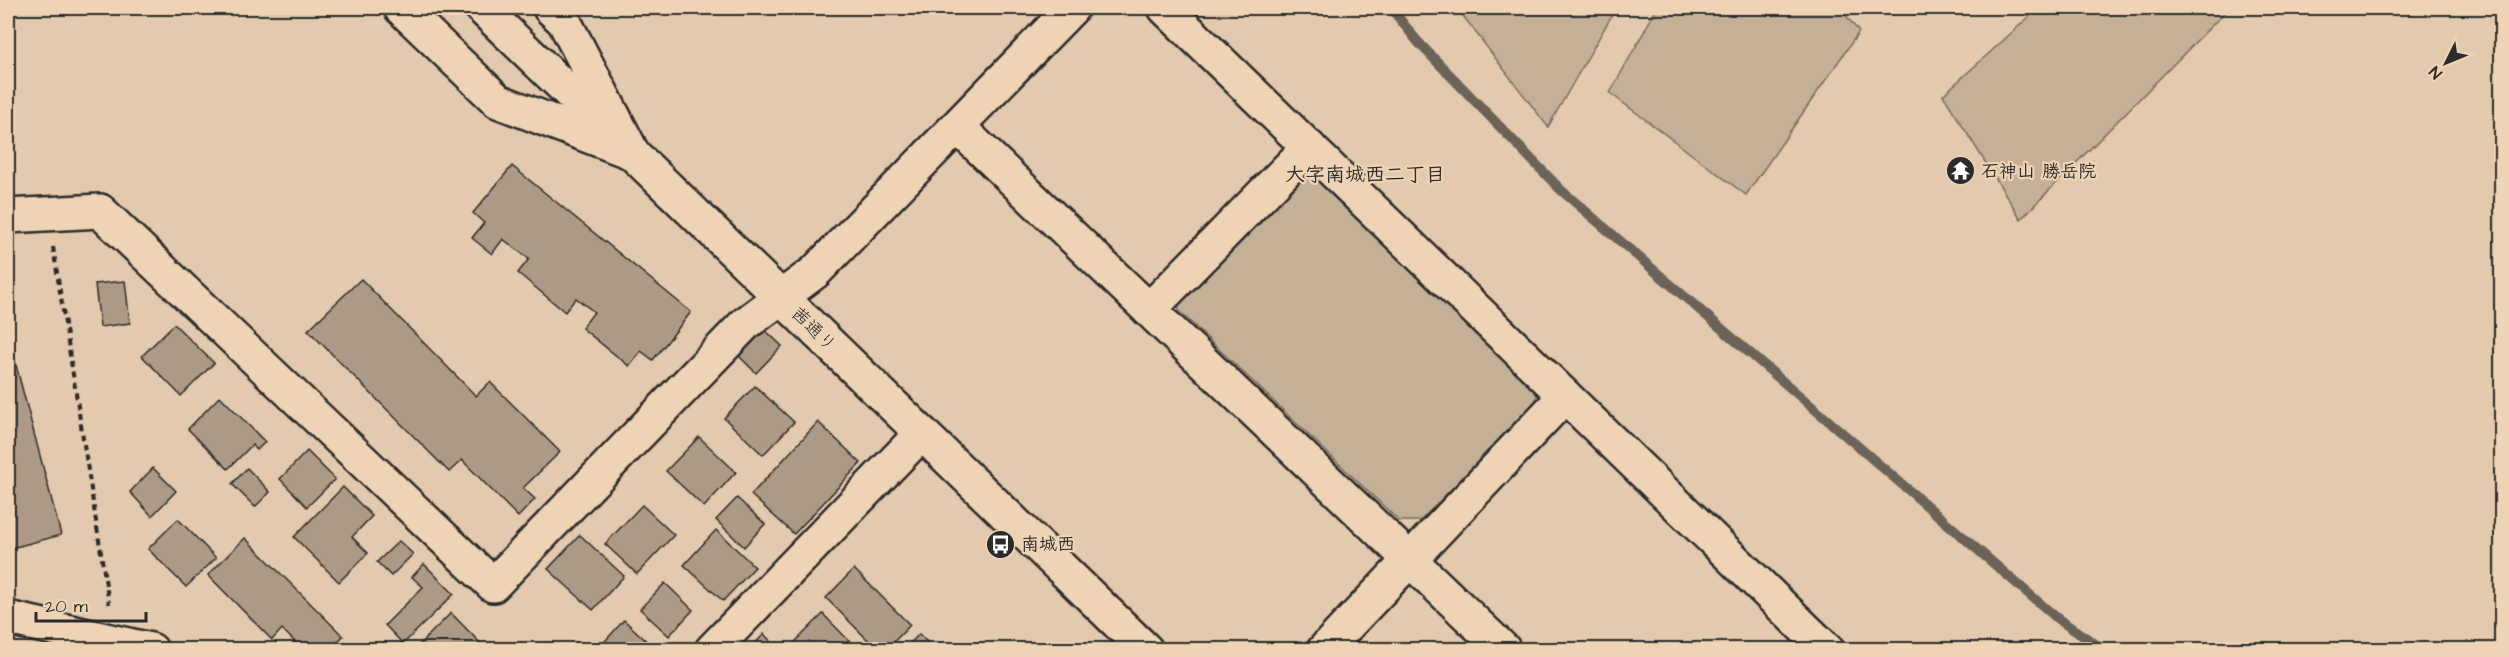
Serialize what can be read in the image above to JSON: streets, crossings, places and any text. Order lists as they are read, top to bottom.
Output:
{
  "streets": {
    "street": ["茜通り"]
  },
  "districts": ["大字南城西二丁目"],
  "places": {
    "temple": ["石神山 勝岳院"],
    "bus stop": ["南城西"]
  },
  "scale_bar": "20 m",
  "north": "bottom left"
}
